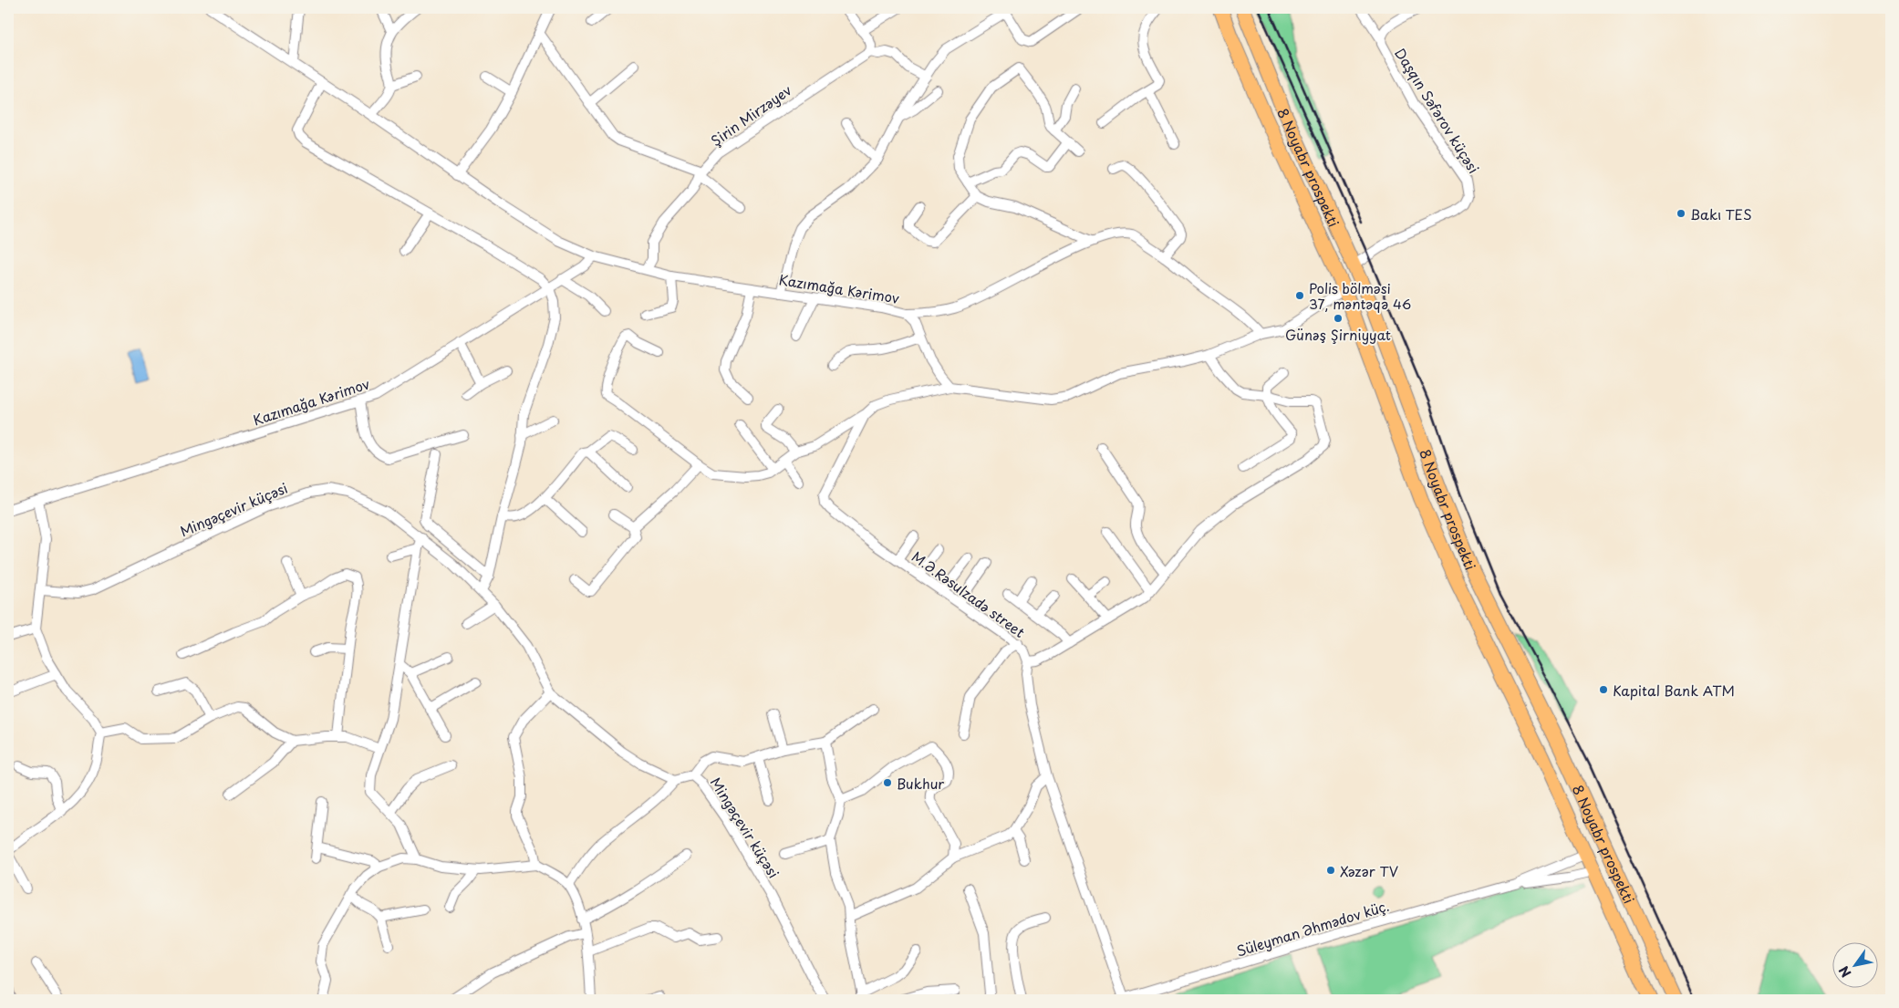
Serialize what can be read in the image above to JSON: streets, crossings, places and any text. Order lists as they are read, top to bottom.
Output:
{
  "streets": {
    "highway": ["8 Noyabr prospekti"],
    "street": [
      "Daşqın Səfərov küçəsi",
      "Şirin Mirzəyev",
      "Kazımağa Kərimov",
      "Mingəçevir küçəsi",
      "M.Ə.Rəsulzadə street",
      "Süleyman Əhmədov küç."
    ]
  },
  "crossings": [
    ["Daşqın Səfərov küçəsi", "8 Noyabr prospekti"],
    ["Şirin Mirzəyev", "Kazımağa Kərimov"],
    ["Kazımağa Kərimov", "M.Ə.Rəsulzadə street"]
  ],
  "places": [
    "Bakı TES",
    "Polis bölməsi 37, məntəqə 46",
    "Günəş Şirniyyat",
    "Kapital Bank ATM",
    "Bukhur",
    "Xəzər TV"
  ],
  "north": "bottom left"
}
